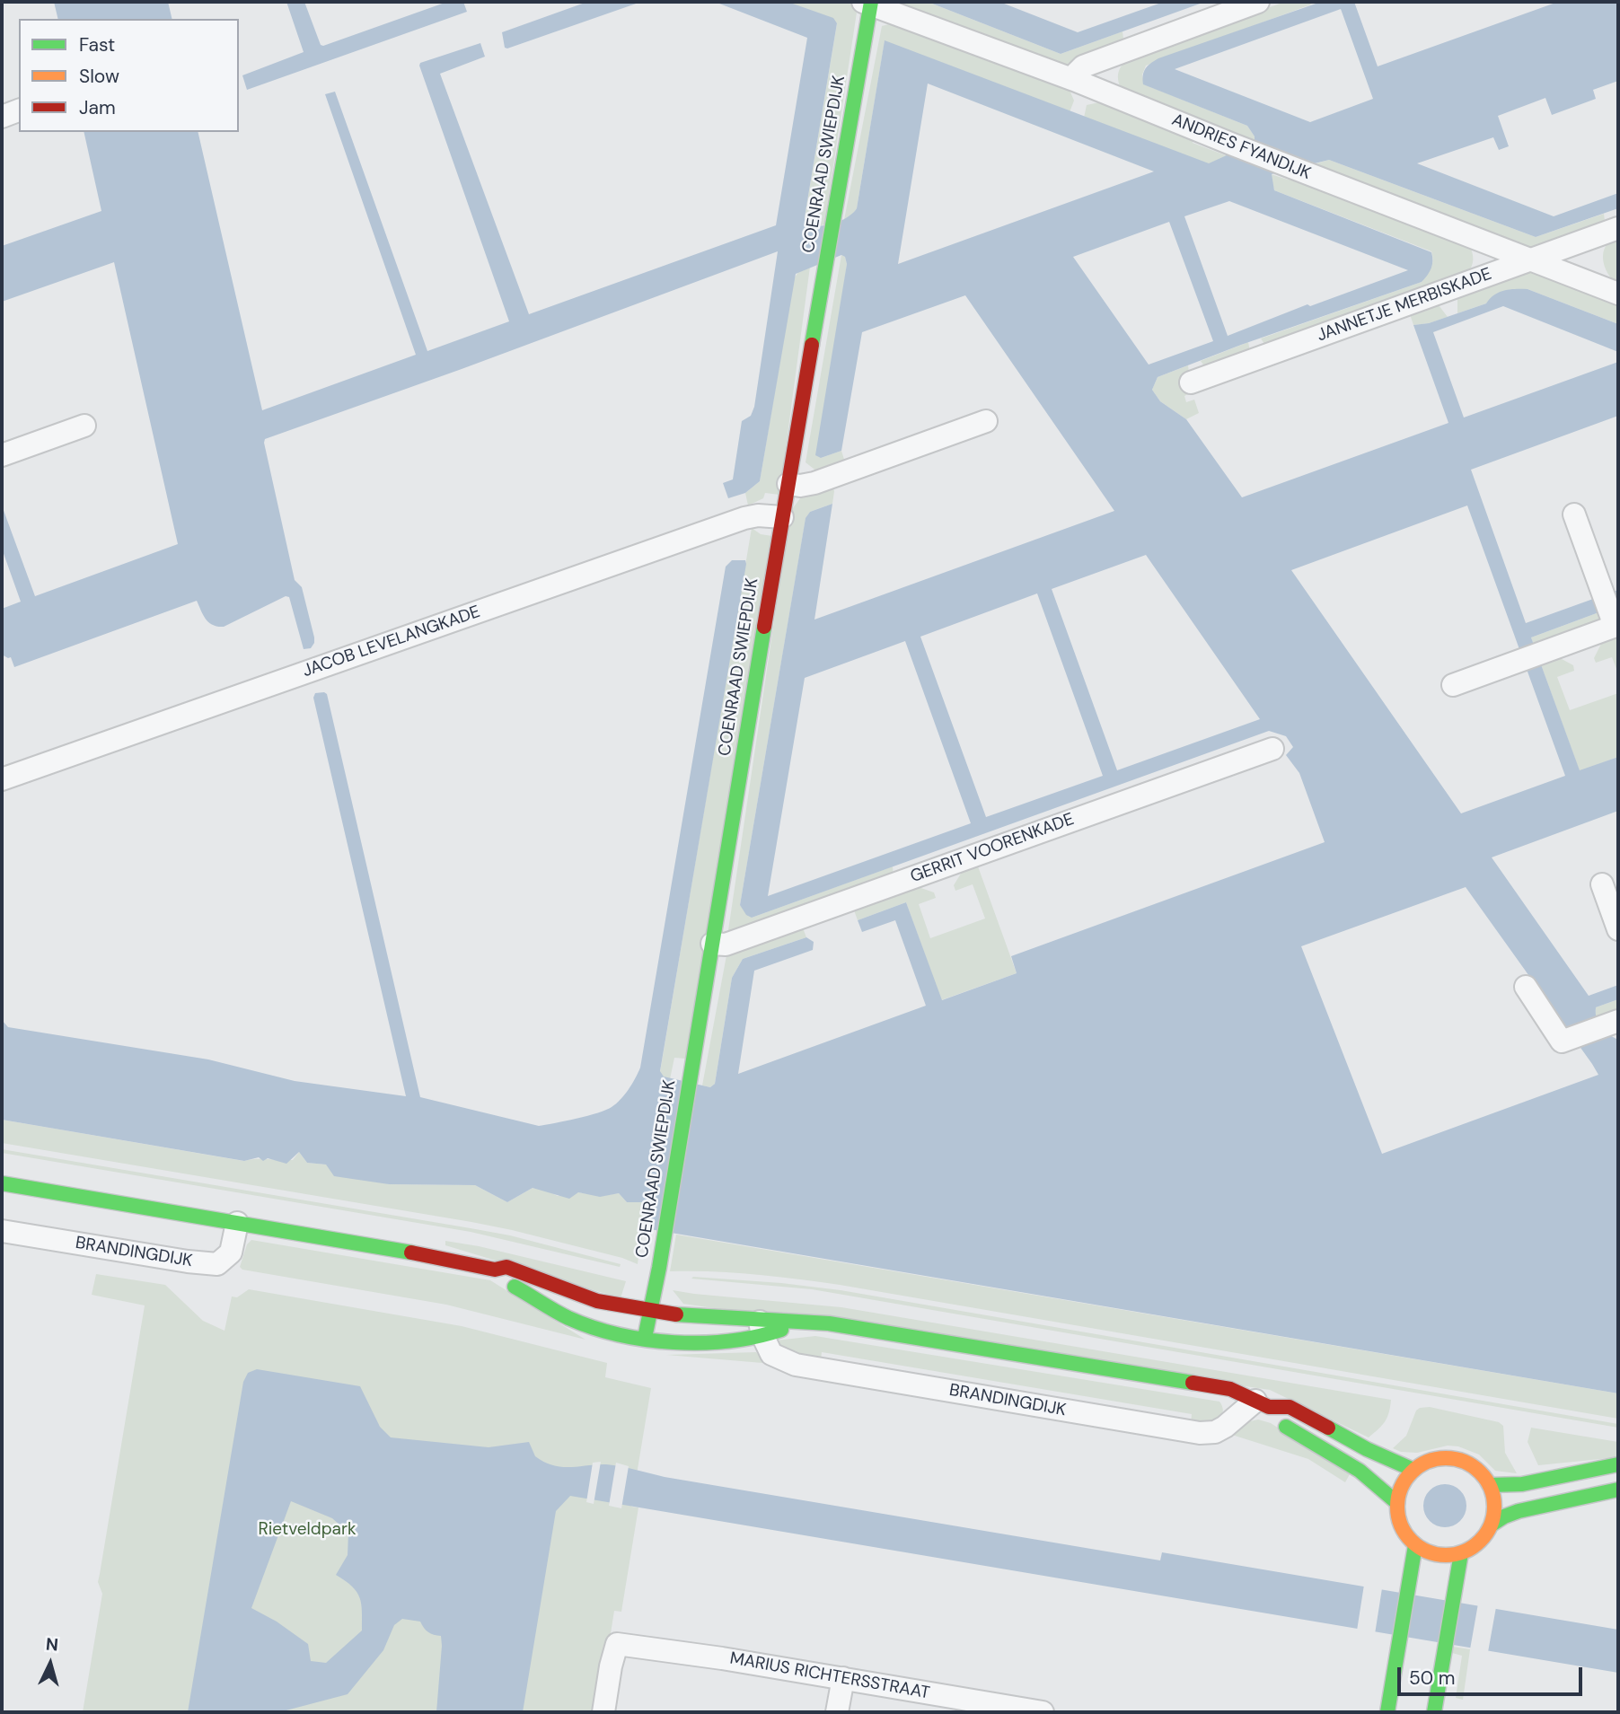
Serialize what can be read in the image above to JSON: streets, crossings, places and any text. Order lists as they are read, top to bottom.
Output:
{
  "streets": {
    "street": [
      "ANDRIES FYANDIJK",
      "COENRAAD SWIEPDIJK",
      "JANNETJE MERBISKADE",
      "JACOB LEVELANGKADE",
      "GERRIT VOORENKADE",
      "BRANDINGDIJK",
      "MARIUS RICHTERSSTRAAT"
    ]
  },
  "crossings": [
    ["ANDRIES FYANDIJK", "COENRAAD SWIEPDIJK"],
    ["ANDRIES FYANDIJK", "JANNETJE MERBISKADE"],
    ["COENRAAD SWIEPDIJK", "JACOB LEVELANGKADE"],
    ["COENRAAD SWIEPDIJK", "GERRIT VOORENKADE"]
  ],
  "parks": ["Rietveldpark"],
  "legend": ["Fast", "Slow", "Jam"],
  "scale_bar": "50 m",
  "north": "top"
}
